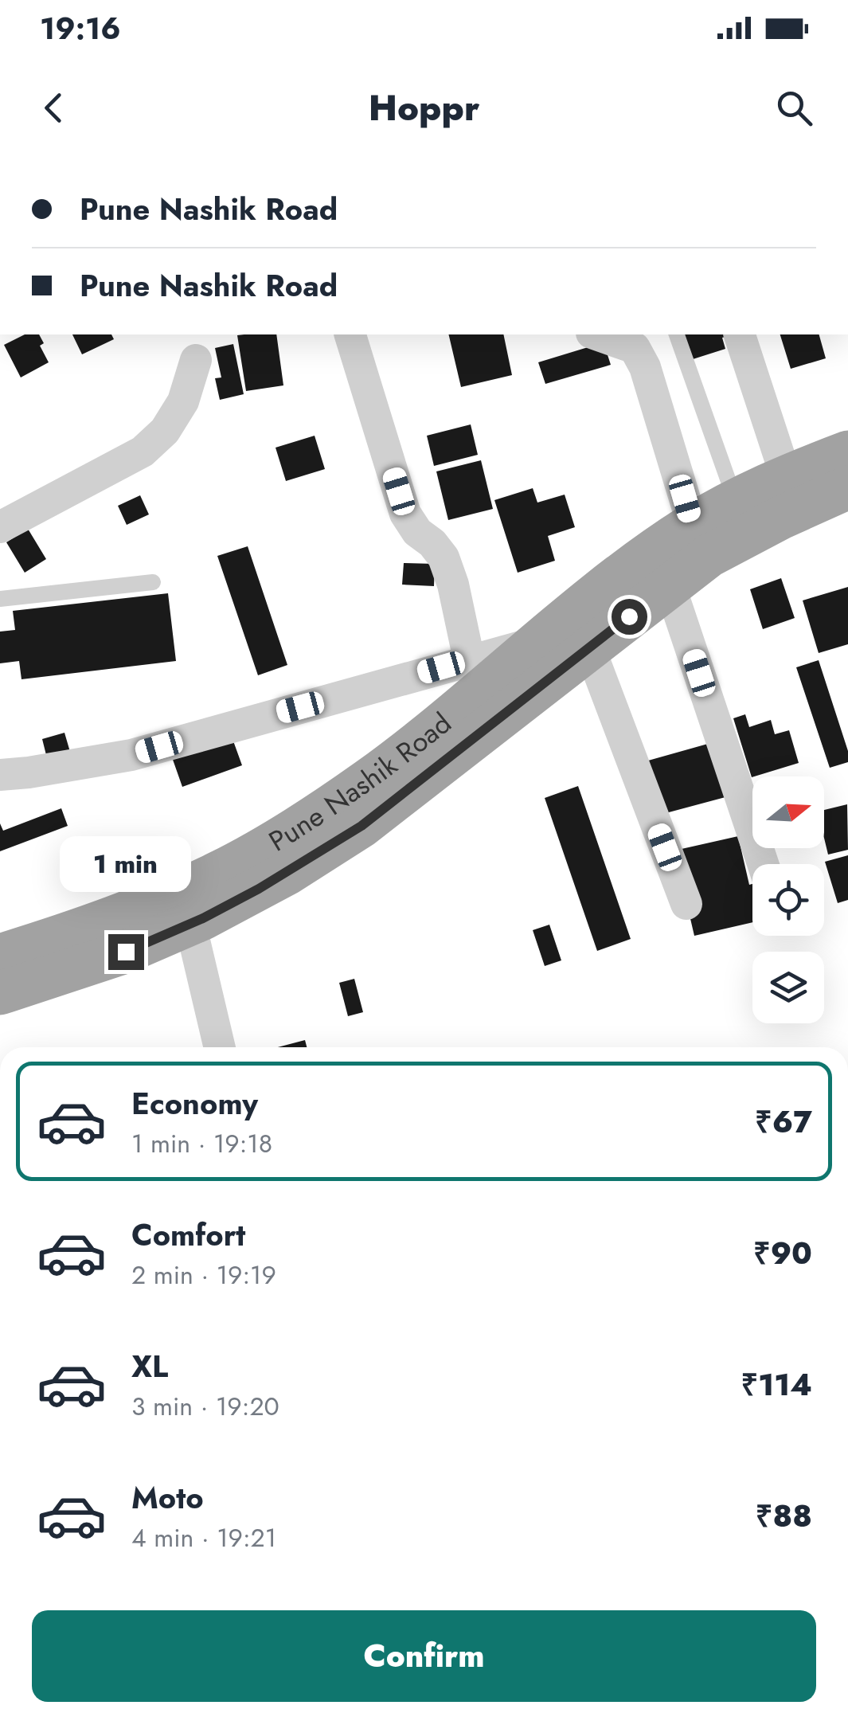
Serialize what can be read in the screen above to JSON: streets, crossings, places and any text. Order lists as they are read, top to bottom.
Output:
{
  "streets": {
    "highway": ["Pune Nashik Road"]
  },
  "north": "right",
  "page": {
    "status": "19:16",
    "header": "Hoppr",
    "banner": ["Pune Nashik Road", "Pune Nashik Road"],
    "bubble": "1 min",
    "list": [
      {
        "name": "Economy",
        "note": "1 min · 19:18",
        "value": "₹67"
      },
      {
        "name": "Comfort",
        "note": "2 min · 19:19",
        "value": "₹90"
      },
      {
        "name": "XL",
        "note": "3 min · 19:20",
        "value": "₹114"
      },
      {
        "name": "Moto",
        "note": "4 min · 19:21",
        "value": "₹88"
      }
    ],
    "buttons": "Confirm"
  }
}
